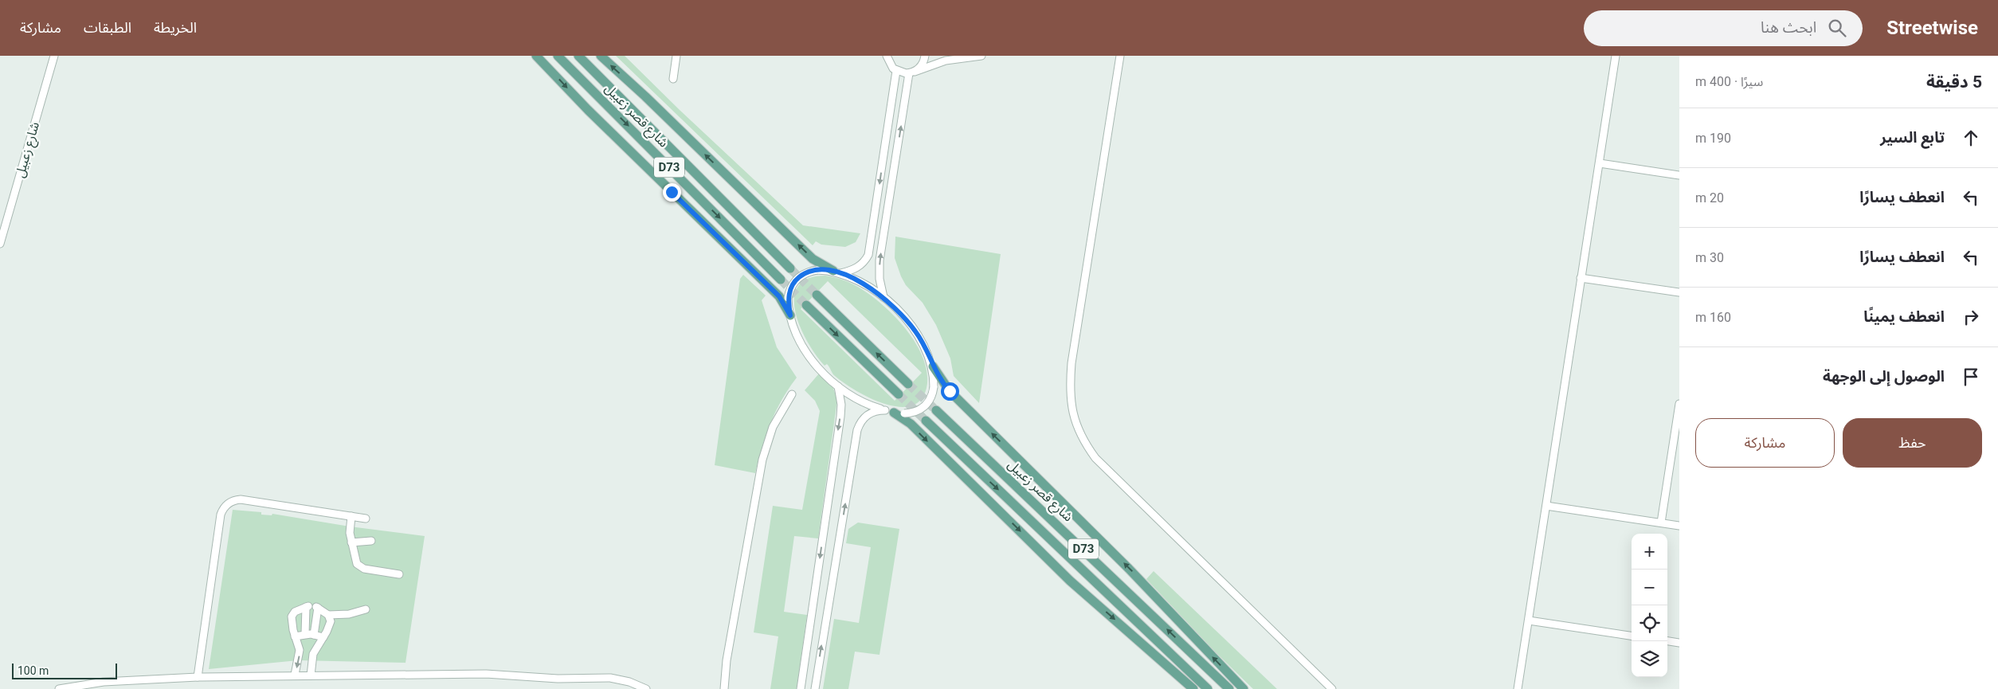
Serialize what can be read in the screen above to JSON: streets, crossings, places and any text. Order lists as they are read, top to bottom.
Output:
{
  "streets": {
    "main road": ["شارع قصر زعبيل", "D73"],
    "street": ["شارع زعبيل"]
  },
  "scale_bar": "100 m",
  "page": {
    "header": "Streetwise",
    "search": "ابحث هنا",
    "nav": ["الخريطة", "الطبقات", "مشاركة"],
    "heading": ["5 دقيقة", "سيرًا · 400 m"],
    "list": [
      ["تابع السير", "190 m"],
      ["انعطف يسارًا", "20 m"],
      ["انعطف يسارًا", "30 m"],
      ["انعطف يمينًا", "160 m"],
      "الوصول إلى الوجهة"
    ],
    "buttons": ["حفظ", "مشاركة"],
    "map_buttons": ["+", "−"],
    "scale": "100 m"
  }
}
